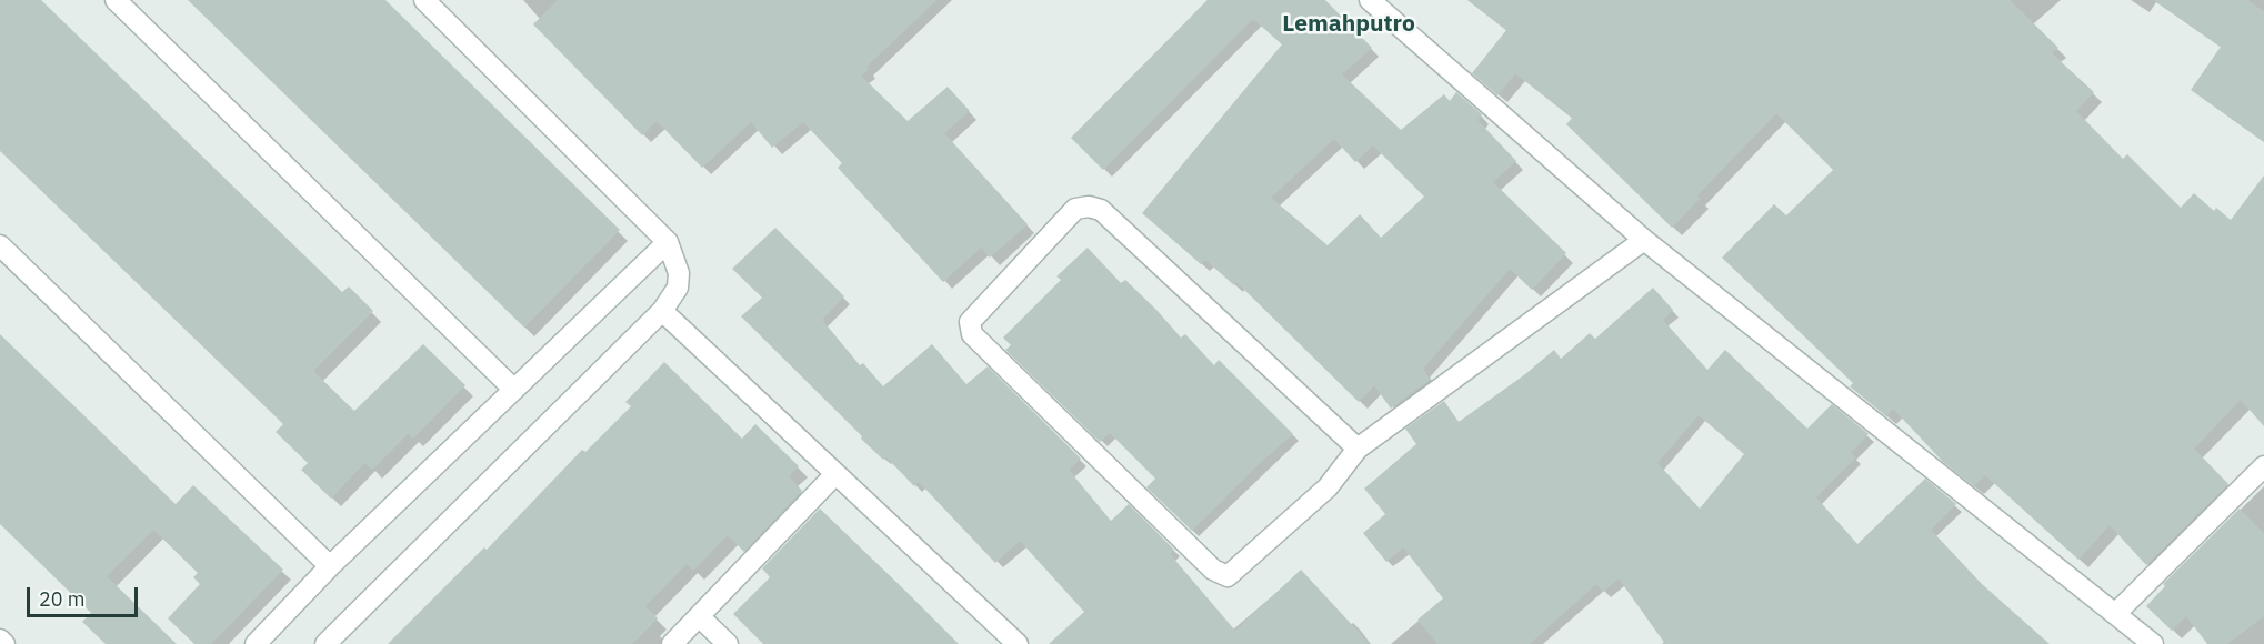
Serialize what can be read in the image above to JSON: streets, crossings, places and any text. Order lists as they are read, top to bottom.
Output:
{
  "districts": ["Lemahputro"],
  "scale_bar": "20 m"
}
